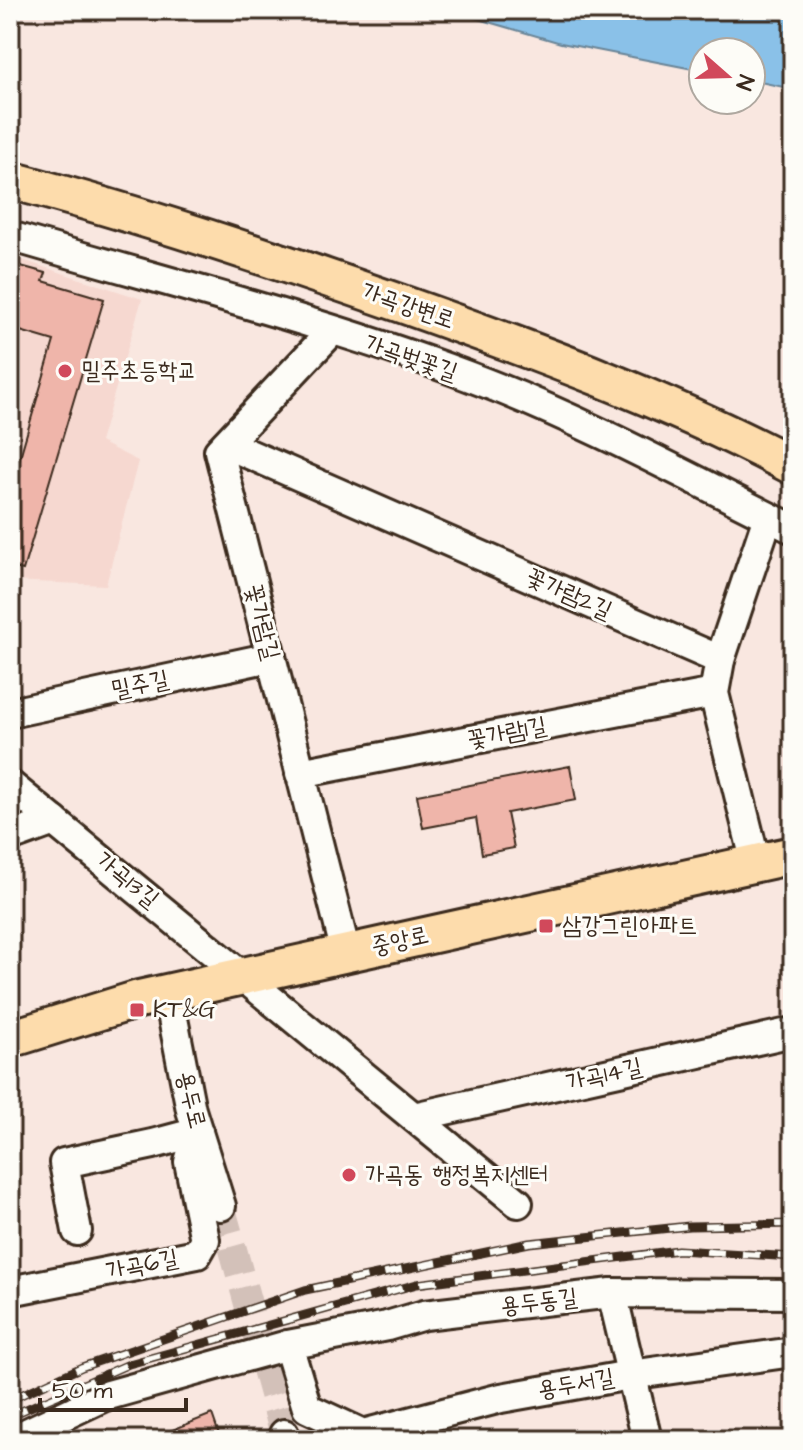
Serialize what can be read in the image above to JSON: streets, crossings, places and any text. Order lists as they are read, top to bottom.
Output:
{
  "streets": {
    "main road": ["가곡강변로", "중앙로"],
    "street": [
      "가곡벚꽃길",
      "꽃가람2길",
      "꽃가람길",
      "밀주길",
      "꽃가람1길",
      "가곡13길",
      "가곡14길",
      "용두로",
      "가곡6길",
      "용두동길",
      "용두서길"
    ]
  },
  "crossings": [
    ["꽃가람2길", "꽃가람길"],
    ["꽃가람길", "밀주길"],
    ["꽃가람길", "꽃가람1길"],
    ["꽃가람길", "중앙로"],
    ["가곡13길", "중앙로"],
    ["중앙로", "용두로"],
    ["용두로", "가곡6길"]
  ],
  "places": {
    "other": ["밀주초등학교", "가곡동 행정복지센터"],
    "transit": ["삼강그린아파트", "KT&G"]
  },
  "scale_bar": "50 m",
  "north": "right"
}
